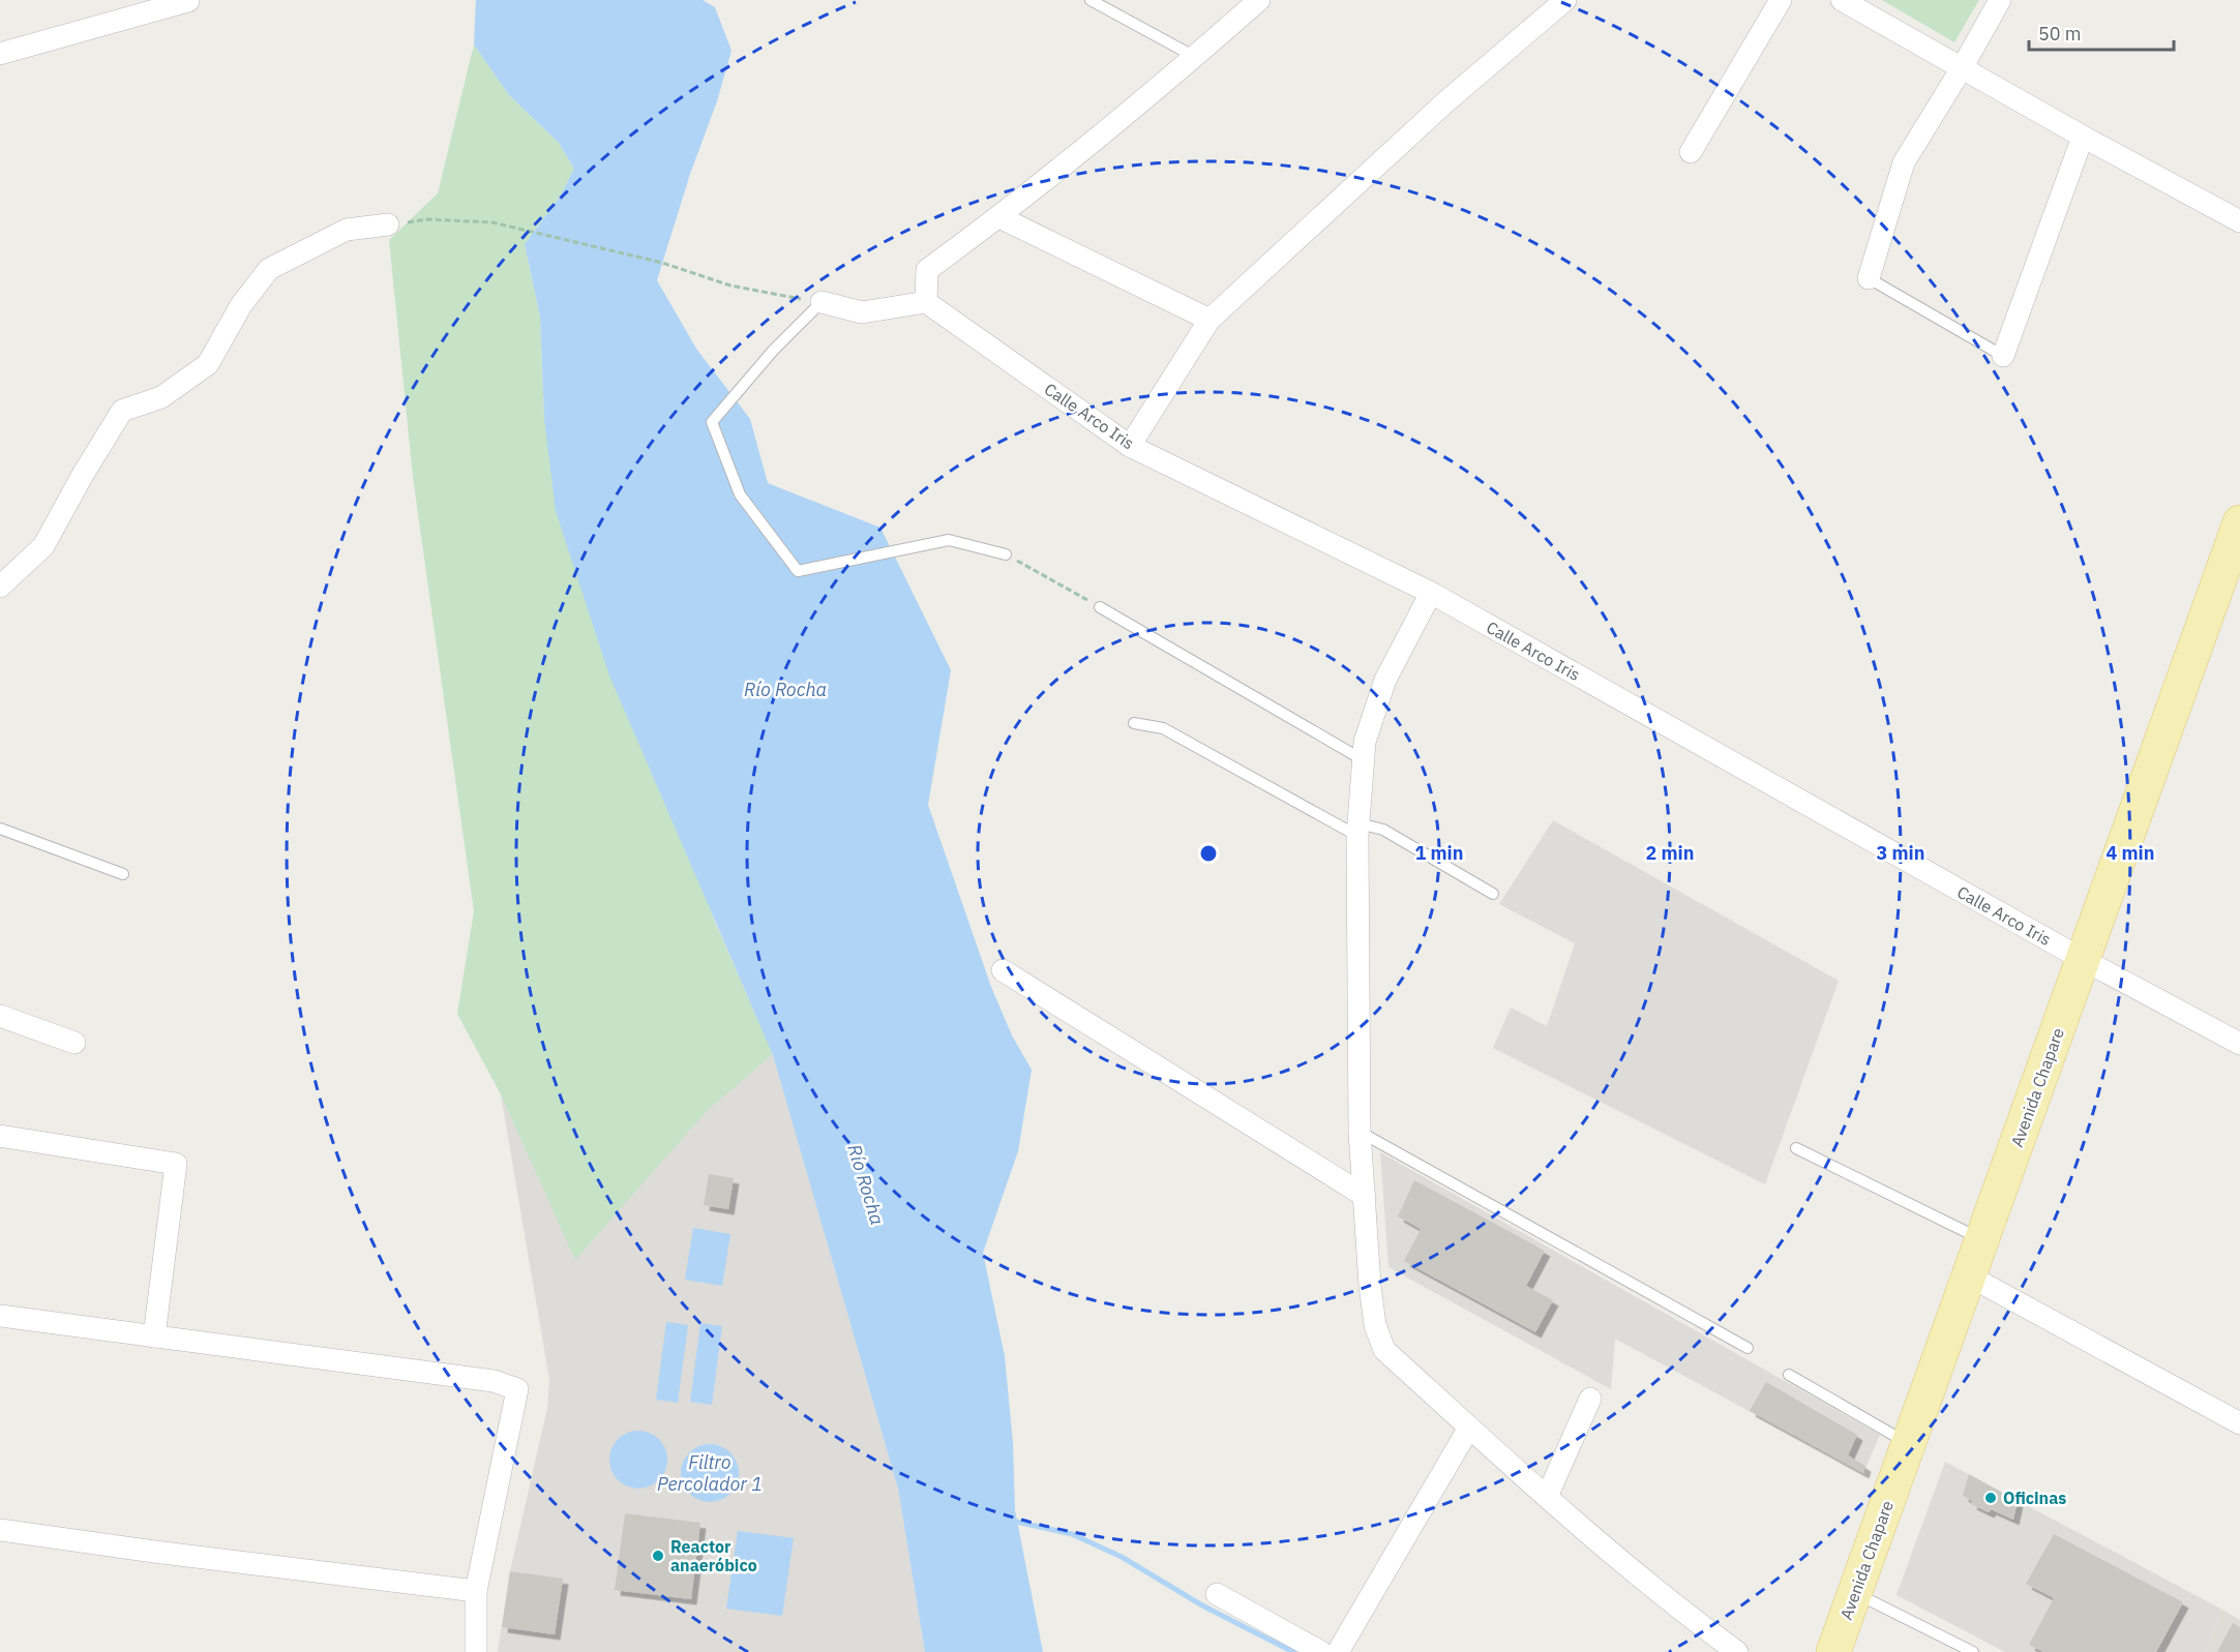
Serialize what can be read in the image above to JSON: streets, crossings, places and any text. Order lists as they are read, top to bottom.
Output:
{
  "streets": {
    "main road": ["Avenida Chapare"],
    "street": ["Calle Arco Iris"]
  },
  "crossings": [
    ["Calle Arco Iris", "Avenida Chapare"]
  ],
  "water": ["Río Rocha", "Filtro Percolador 1"],
  "places": ["Oficinas", "Reactor anaeróbico"],
  "scale_bar": "50 m",
  "rings": [
    "1 min",
    "2 min",
    "3 min",
    "4 min"
  ]
}
